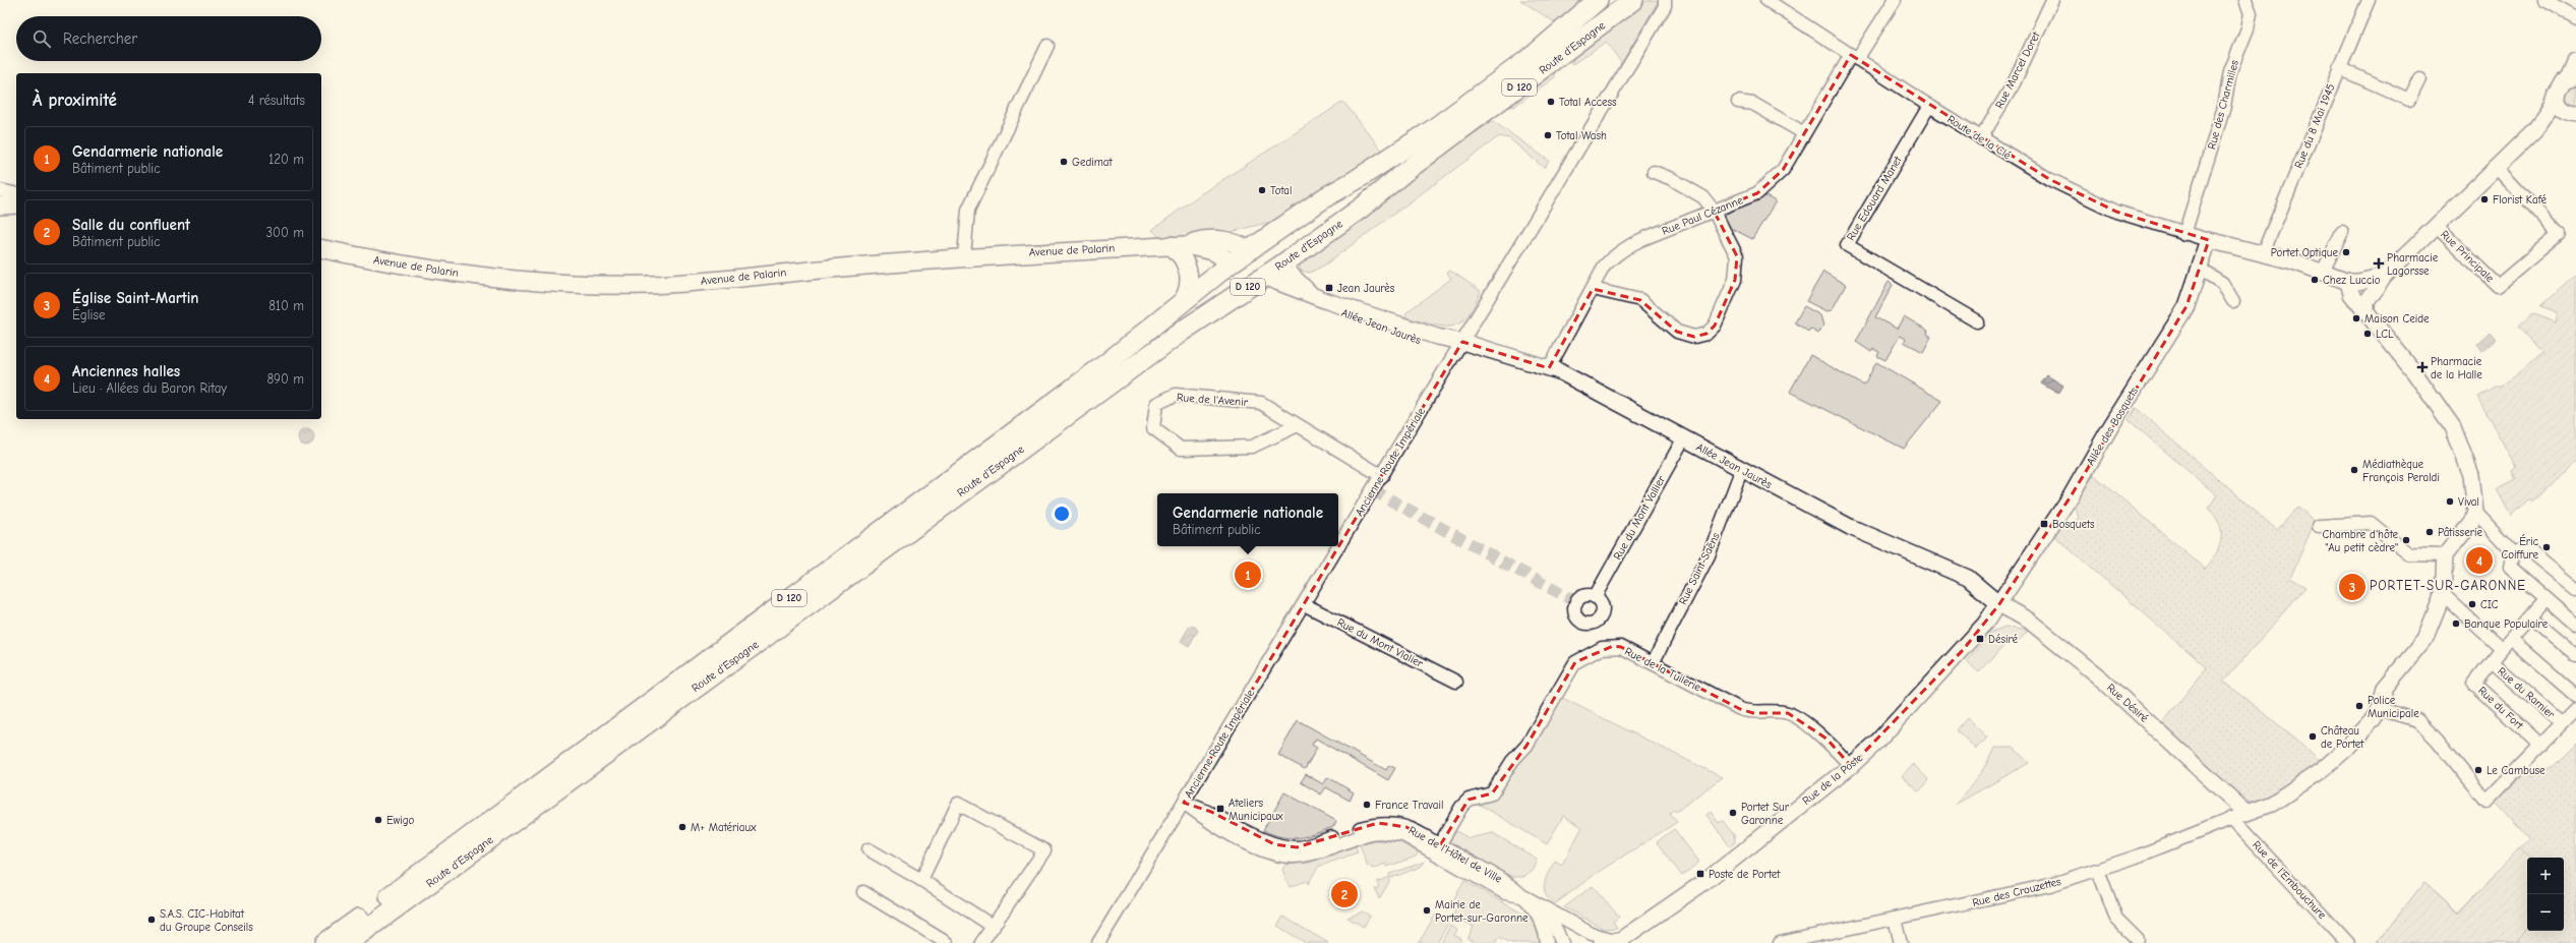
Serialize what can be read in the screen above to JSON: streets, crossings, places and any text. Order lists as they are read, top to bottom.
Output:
{
  "streets": {
    "main road": ["Route d'Espagne", "D 120", "Avenue de Palarin"],
    "street": [
      "Rue Marcel Doret",
      "Rue des Charmilles",
      "Rue du 8 Mai 1945",
      "Route de la Clé",
      "Rue Edouard Manet",
      "Rue Paul Cézanne",
      "Rue Principale",
      "Allée Jean Jaurès",
      "Rue de l'Avenir",
      "Allée des Bosquets",
      "Ancienne Route Impériale",
      "Rue du Mont Vallier",
      "Rue Saint-Saëns",
      "Rue du Mont Vlalier",
      "Rue de la Tuilerie",
      "Rue du Ramier",
      "Rue Désiré",
      "Rue du Fort",
      "Rue de la Poste",
      "Rue de l'Hôtel de Ville",
      "Rue de l'Embouchure",
      "Rue des Crouzettes"
    ]
  },
  "crossings": [
    ["Route d'Espagne", "Avenue de Palarin"],
    ["Route d'Espagne", "Allée Jean Jaurès"],
    ["Rue Marcel Doret", "Route de la Clé"],
    ["Rue des Charmilles", "Route de la Clé"],
    ["Route de la Clé", "Rue Edouard Manet"],
    ["Route de la Clé", "Rue Paul Cézanne"],
    ["Route de la Clé", "Allée des Bosquets"],
    ["Rue Paul Cézanne", "Allée Jean Jaurès"],
    ["Allée Jean Jaurès", "Allée des Bosquets"],
    ["Allée Jean Jaurès", "Ancienne Route Impériale"],
    ["Allée Jean Jaurès", "Rue du Mont Vallier"],
    ["Allée Jean Jaurès", "Rue Saint-Saëns"],
    ["Allée Jean Jaurès", "Rue Désiré"],
    ["Allée Jean Jaurès", "Rue de la Poste"],
    ["Rue de l'Avenir", "Ancienne Route Impériale"],
    ["Allée des Bosquets", "Rue Désiré"],
    ["Allée des Bosquets", "Rue de la Poste"],
    ["Ancienne Route Impériale", "Rue du Mont Vlalier"],
    ["Ancienne Route Impériale", "Rue de l'Hôtel de Ville"],
    ["Rue Saint-Saëns", "Rue de la Tuilerie"],
    ["Rue de la Tuilerie", "Rue de la Poste"],
    ["Rue de la Tuilerie", "Rue de l'Hôtel de Ville"],
    ["Rue du Ramier", "Rue du Fort"],
    ["Rue Désiré", "Rue de la Poste"],
    ["Rue Désiré", "Rue des Crouzettes"],
    ["Rue de la Poste", "Rue de l'Hôtel de Ville"],
    ["Rue de l'Embouchure", "Rue des Crouzettes"]
  ],
  "districts": ["PORTET-SUR-GARONNE"],
  "places": {
    "other": [
      "Total Access",
      "Total Wash",
      "Gedimat",
      "Total",
      "Florist Kafé",
      "Portet Optique",
      "Chez Luccio",
      "Maison Ceide",
      "LCL",
      "Médiathèque François Peraldi",
      "Vival",
      "Pâtisserie",
      "Chambre d'hôte \"Au petit cèdre\"",
      "Éric Coiffure",
      "CIC",
      "Banque Populaire",
      "Police Municipale",
      "Château de Portet",
      "Le Cambuse",
      "France Travail",
      "Portet Sur Garonne",
      "Ewigo",
      "M+ Matériaux",
      "Mairie de Portet-sur-Garonne",
      "S.A.S. CIC-Habitat du Groupe Conseils"
    ],
    "health": ["Pharmacie Lagorsse", "Pharmacie de la Halle"],
    "transit": [
      "Jean Jaurès",
      "Bosquets",
      "Désiré",
      "Ateliers Municipaux",
      "Poste de Portet"
    ]
  },
  "page": {
    "search": "Rechercher",
    "heading": ["À proximité", "4 résultats"],
    "list": [
      {
        "mark": "1",
        "name": "Gendarmerie nationale",
        "note": "Bâtiment public",
        "value": "120 m"
      },
      {
        "mark": "2",
        "name": "Salle du confluent",
        "note": "Bâtiment public",
        "value": "300 m"
      },
      {
        "mark": "3",
        "name": "Église Saint-Martin",
        "note": "Église",
        "value": "810 m"
      },
      {
        "mark": "4",
        "name": "Anciennes halles",
        "note": "Lieu · Allées du Baron Ritay",
        "value": "890 m"
      }
    ],
    "popup": ["Gendarmerie nationale", "Bâtiment public"],
    "pins": [
      "4",
      "1",
      "3",
      "2"
    ],
    "map_buttons": ["+", "−"]
  }
}
